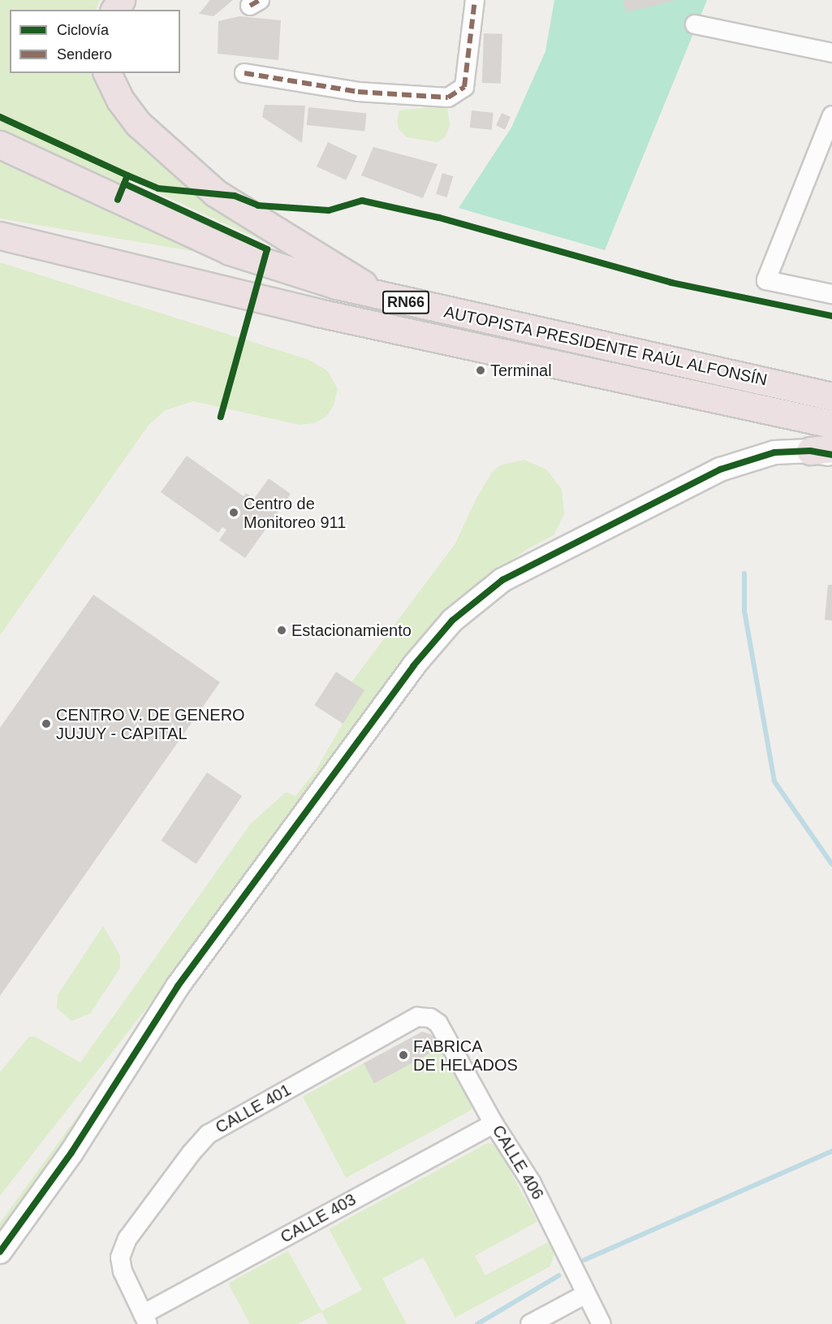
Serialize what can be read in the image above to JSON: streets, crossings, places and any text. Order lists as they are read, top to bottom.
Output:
{
  "streets": {
    "highway": ["RN66", "AUTOPISTA PRESIDENTE RAÚL ALFONSÍN"],
    "street": ["CALLE 401", "CALLE 406", "CALLE 403"]
  },
  "crossings": [
    ["CALLE 401", "CALLE 406"],
    ["CALLE 401", "CALLE 403"],
    ["CALLE 406", "CALLE 403"]
  ],
  "places": [
    "Terminal",
    "Centro de Monitoreo 911",
    "Estacionamiento",
    "CENTRO V. DE GENERO JUJUY - CAPITAL",
    "FABRICA DE HELADOS"
  ],
  "legend": ["Ciclovía", "Sendero"]
}
